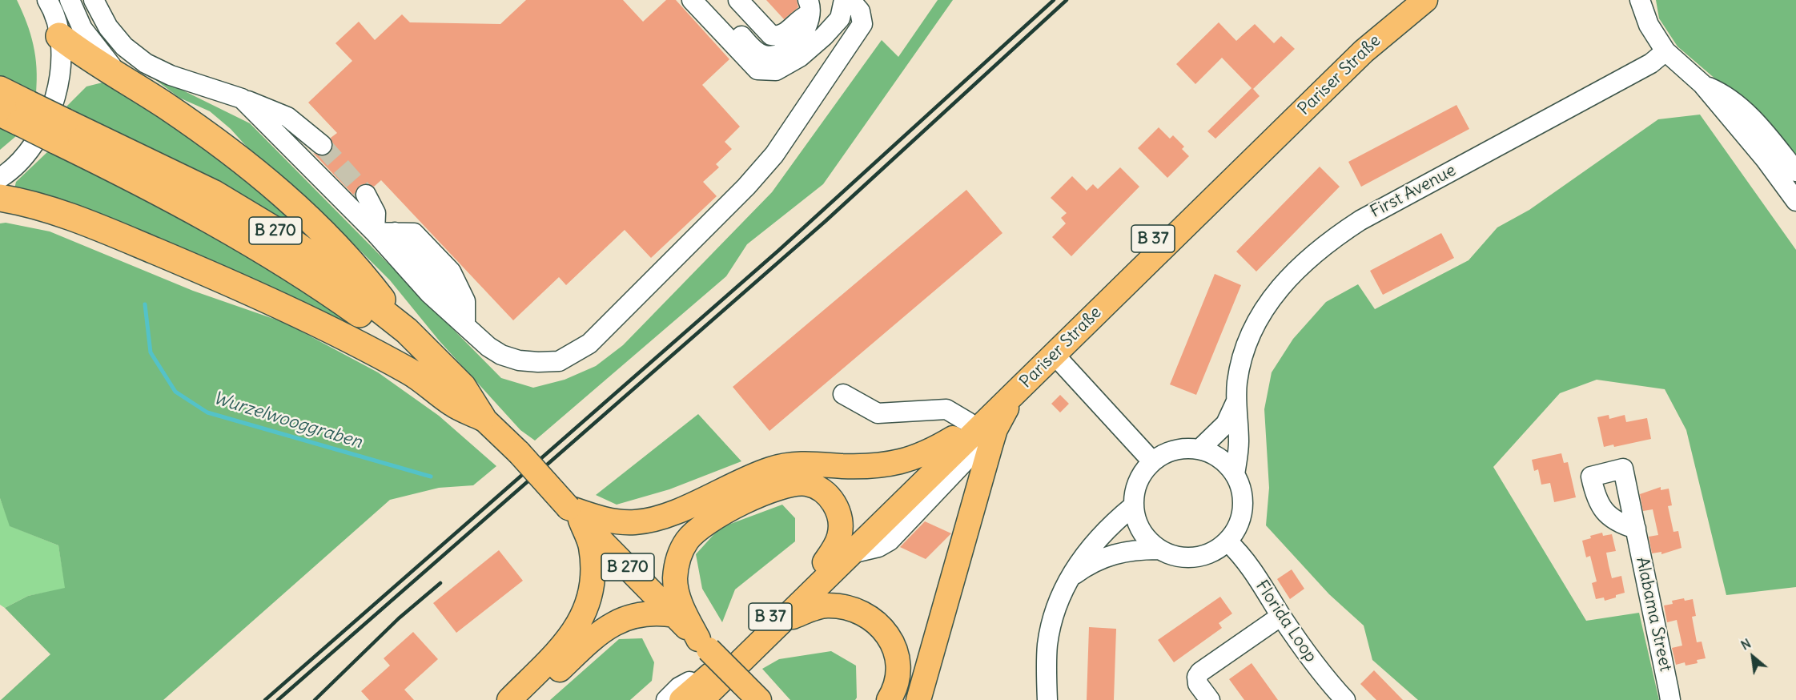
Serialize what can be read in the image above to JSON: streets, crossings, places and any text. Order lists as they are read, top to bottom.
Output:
{
  "streets": {
    "highway": ["B 270"],
    "main road": ["Pariser Straße", "B 37"],
    "street": ["First Avenue", "Alabama Street", "Florida Loop"]
  },
  "crossings": [
    ["Pariser Straße", "B 270"],
    ["First Avenue", "Florida Loop"]
  ],
  "water": ["Wurzelwooggraben"],
  "north": "top left"
}
